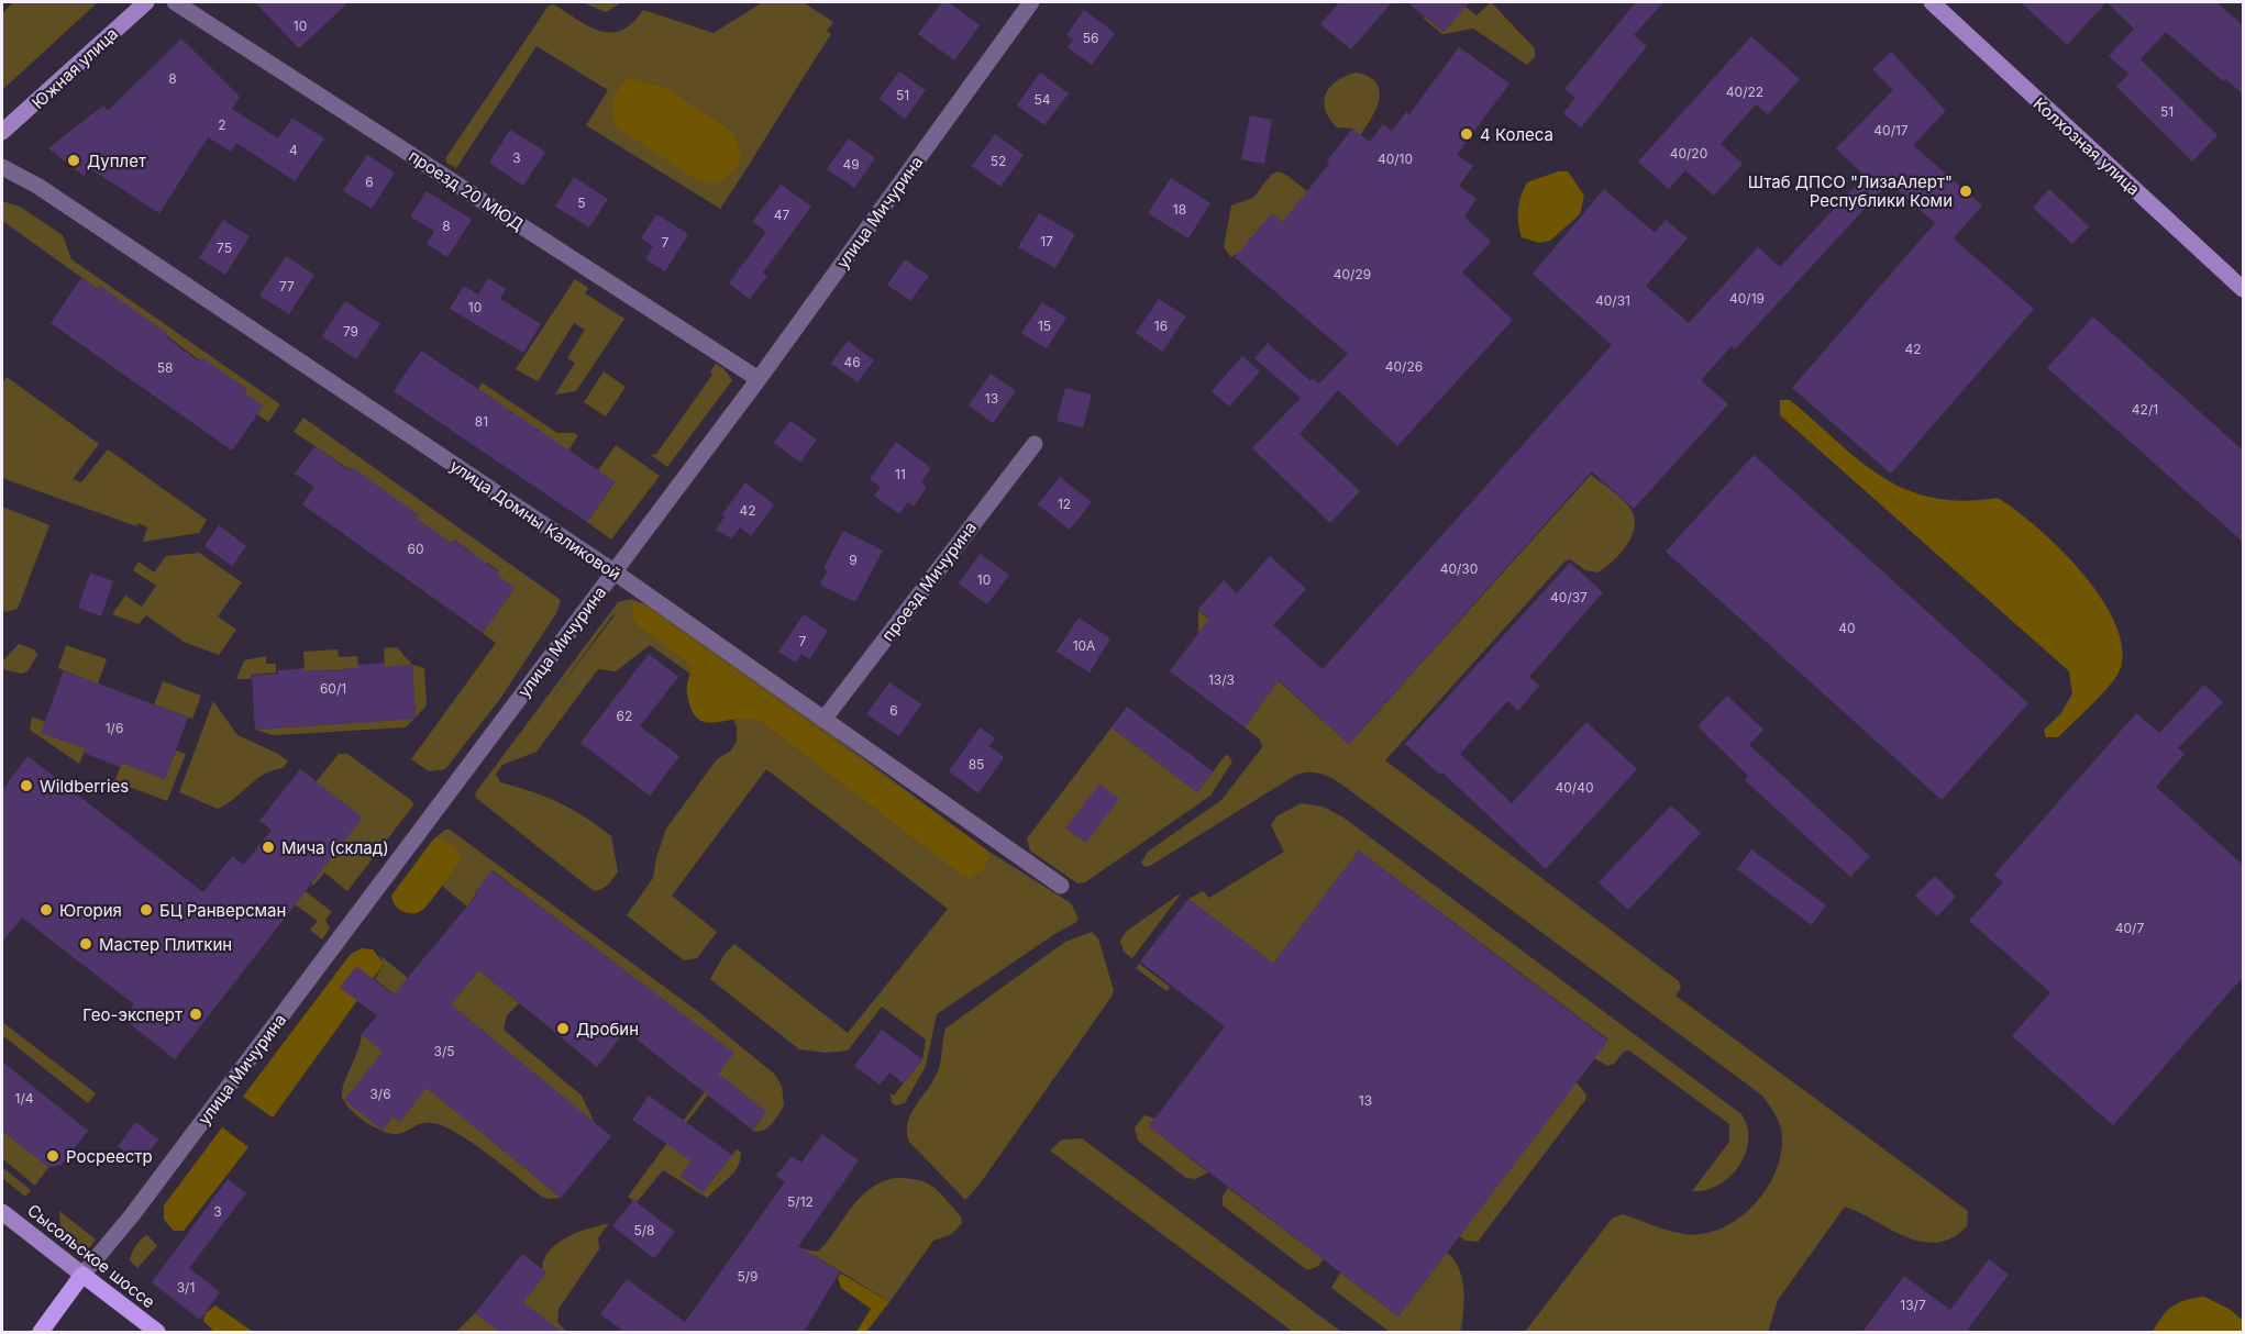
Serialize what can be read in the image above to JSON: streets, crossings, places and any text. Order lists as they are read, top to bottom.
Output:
{
  "streets": {
    "main road": ["Сысольское шоссе"],
    "street": [
      "Южная улица",
      "Колхозная улица",
      "проезд 20 МЮД",
      "улица Мичурина",
      "улица Домны Каликовой",
      "проезд Мичурина"
    ]
  },
  "crossings": [
    ["проезд 20 МЮД", "улица Мичурина"],
    ["улица Мичурина", "улица Домны Каликовой"],
    ["улица Мичурина", "Сысольское шоссе"],
    ["улица Домны Каликовой", "проезд Мичурина"]
  ],
  "places": [
    "4 Колеса",
    "Дуплет",
    "Штаб ДПСО \"ЛизаАлерт\" Республики Коми",
    "Wildberries",
    "Мича (склад)",
    "Югория",
    "БЦ Ранверсман",
    "Мастер Плиткин",
    "Гео-эксперт",
    "Дробин",
    "Росреестр"
  ],
  "house_numbers": [
    "10",
    "56",
    "8",
    "40/22",
    "51",
    "54",
    "51",
    "2",
    "40/17",
    "4",
    "40/20",
    "3",
    "40/10",
    "52",
    "49",
    "6",
    "5",
    "18",
    "47",
    "8",
    "17",
    "7",
    "75",
    "40/29",
    "77",
    "40/19",
    "40/31",
    "10",
    "15",
    "16",
    "79",
    "42",
    "46",
    "40/26",
    "58",
    "13",
    "42/1",
    "81",
    "11",
    "12",
    "42",
    "60",
    "9",
    "40/30",
    "10",
    "40/37",
    "40",
    "7",
    "10А",
    "13/3",
    "60/1",
    "6",
    "62",
    "1/6",
    "85",
    "40/40",
    "40/7",
    "3/5",
    "3/6",
    "1/4",
    "13",
    "5/12",
    "3",
    "5/8",
    "5/9",
    "3/1",
    "13/7"
  ]
}
